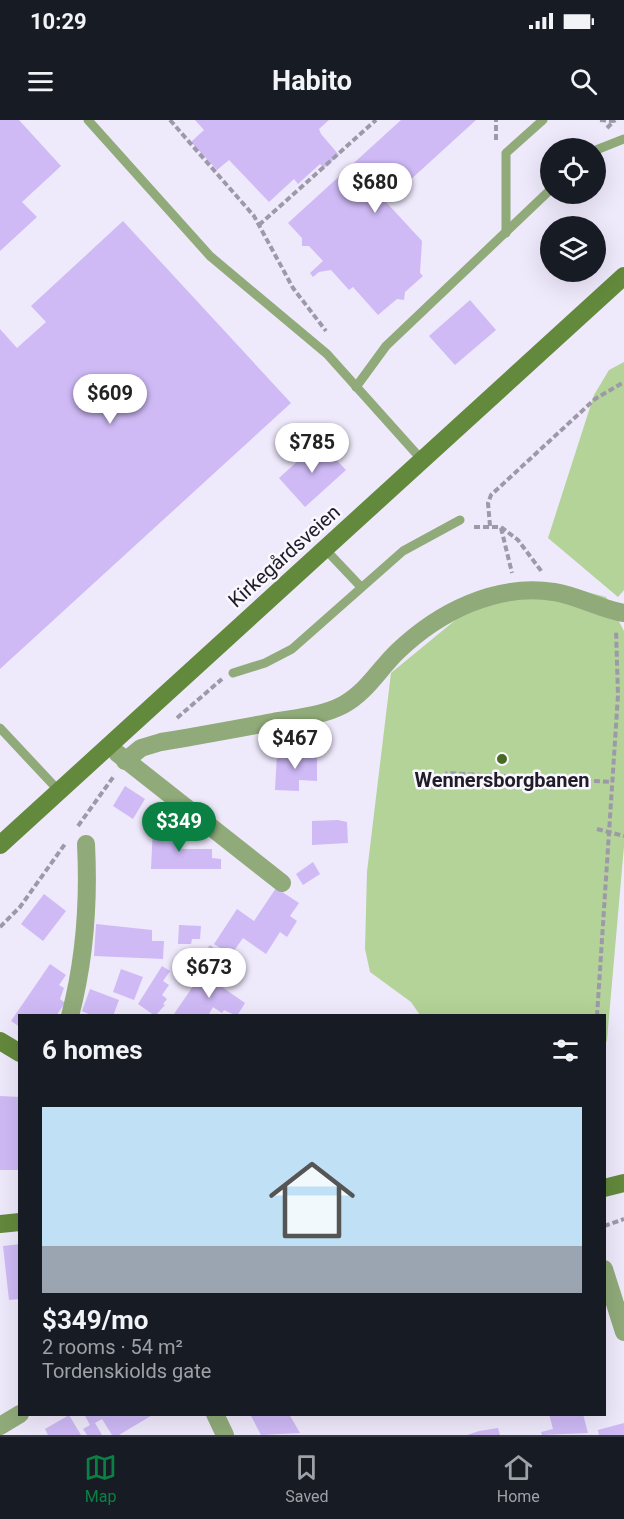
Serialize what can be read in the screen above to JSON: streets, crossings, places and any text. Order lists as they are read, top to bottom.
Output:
{
  "streets": {
    "street": ["Kirkegårdsveien"]
  },
  "places": ["Wennersborgbanen"],
  "page": {
    "status": "10:29",
    "header": "Habito",
    "price": [
      "$680",
      "$609",
      "$785",
      "$467",
      "$349",
      "$673"
    ],
    "heading": "6 homes",
    "list": [
      {
        "name": "$349/mo",
        "note": "2 rooms · 54 m² · Tordenskiolds gate"
      }
    ],
    "tabs": ["Map", "Saved", "Home"]
  }
}
